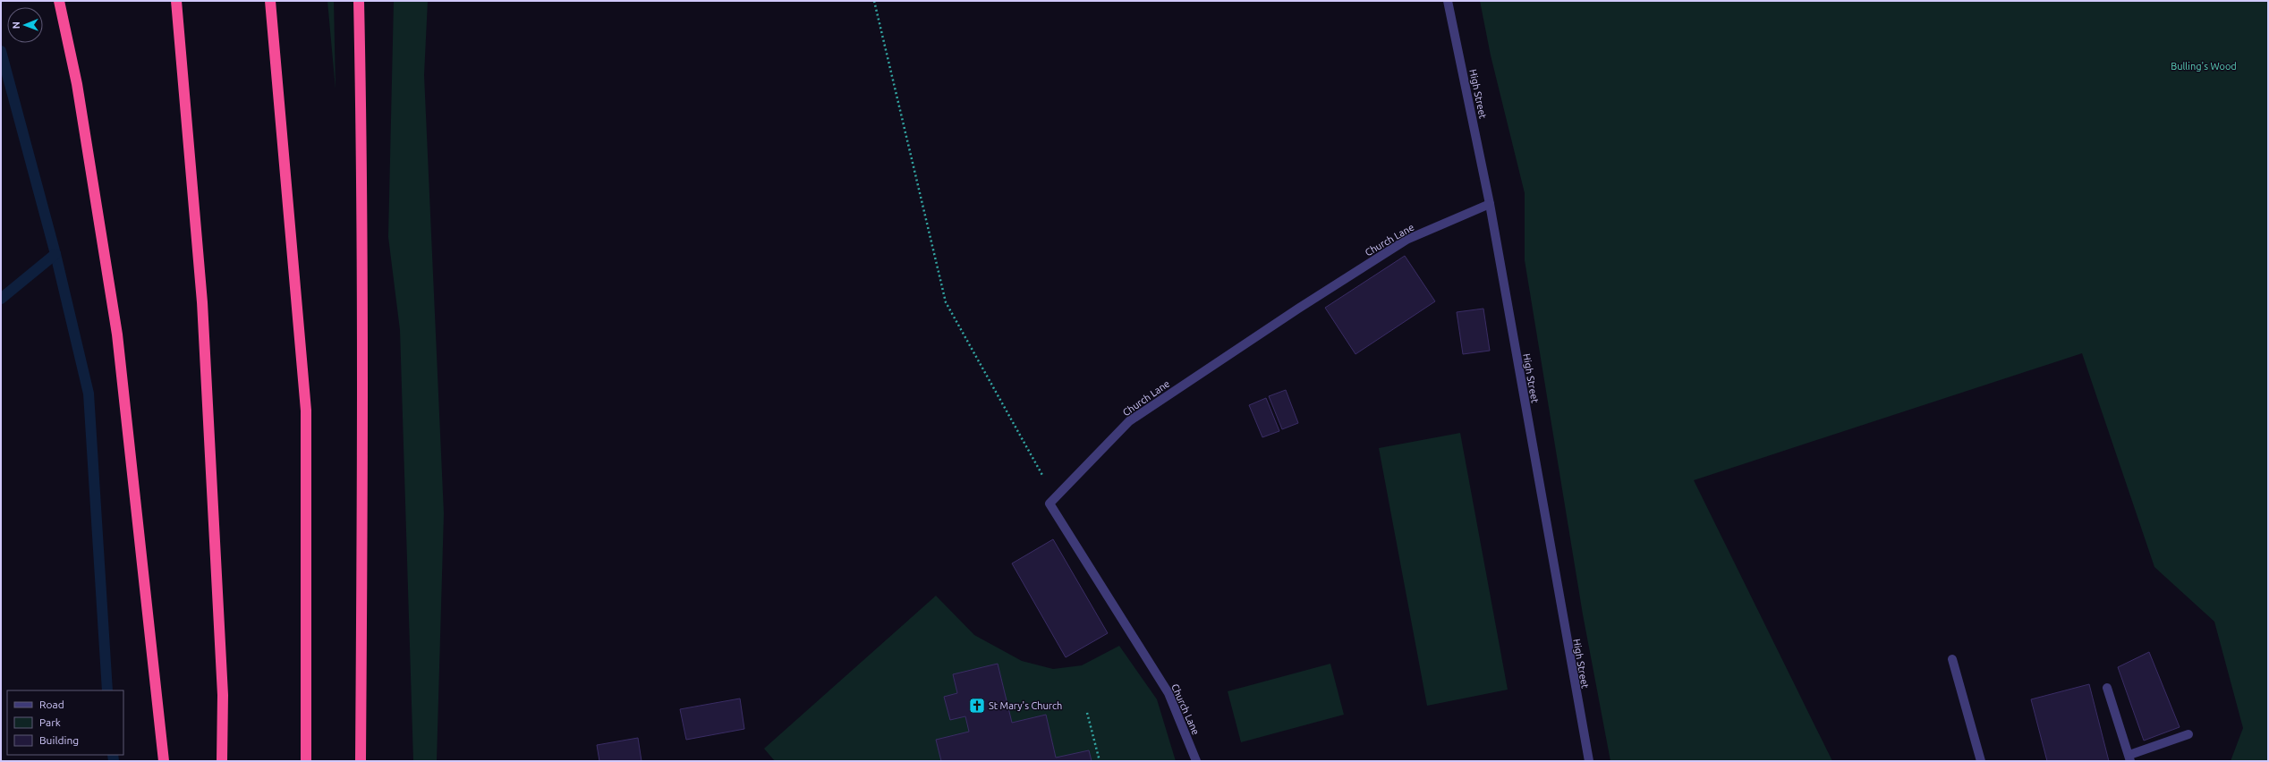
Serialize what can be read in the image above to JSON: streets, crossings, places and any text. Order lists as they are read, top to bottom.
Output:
{
  "streets": {
    "street": ["High Street", "Church Lane"]
  },
  "crossings": [
    ["High Street", "Church Lane"]
  ],
  "parks": ["Bulling's Wood"],
  "places": {
    "church": ["St Mary's Church"]
  },
  "legend": ["Road", "Park", "Building"],
  "north": "left"
}
